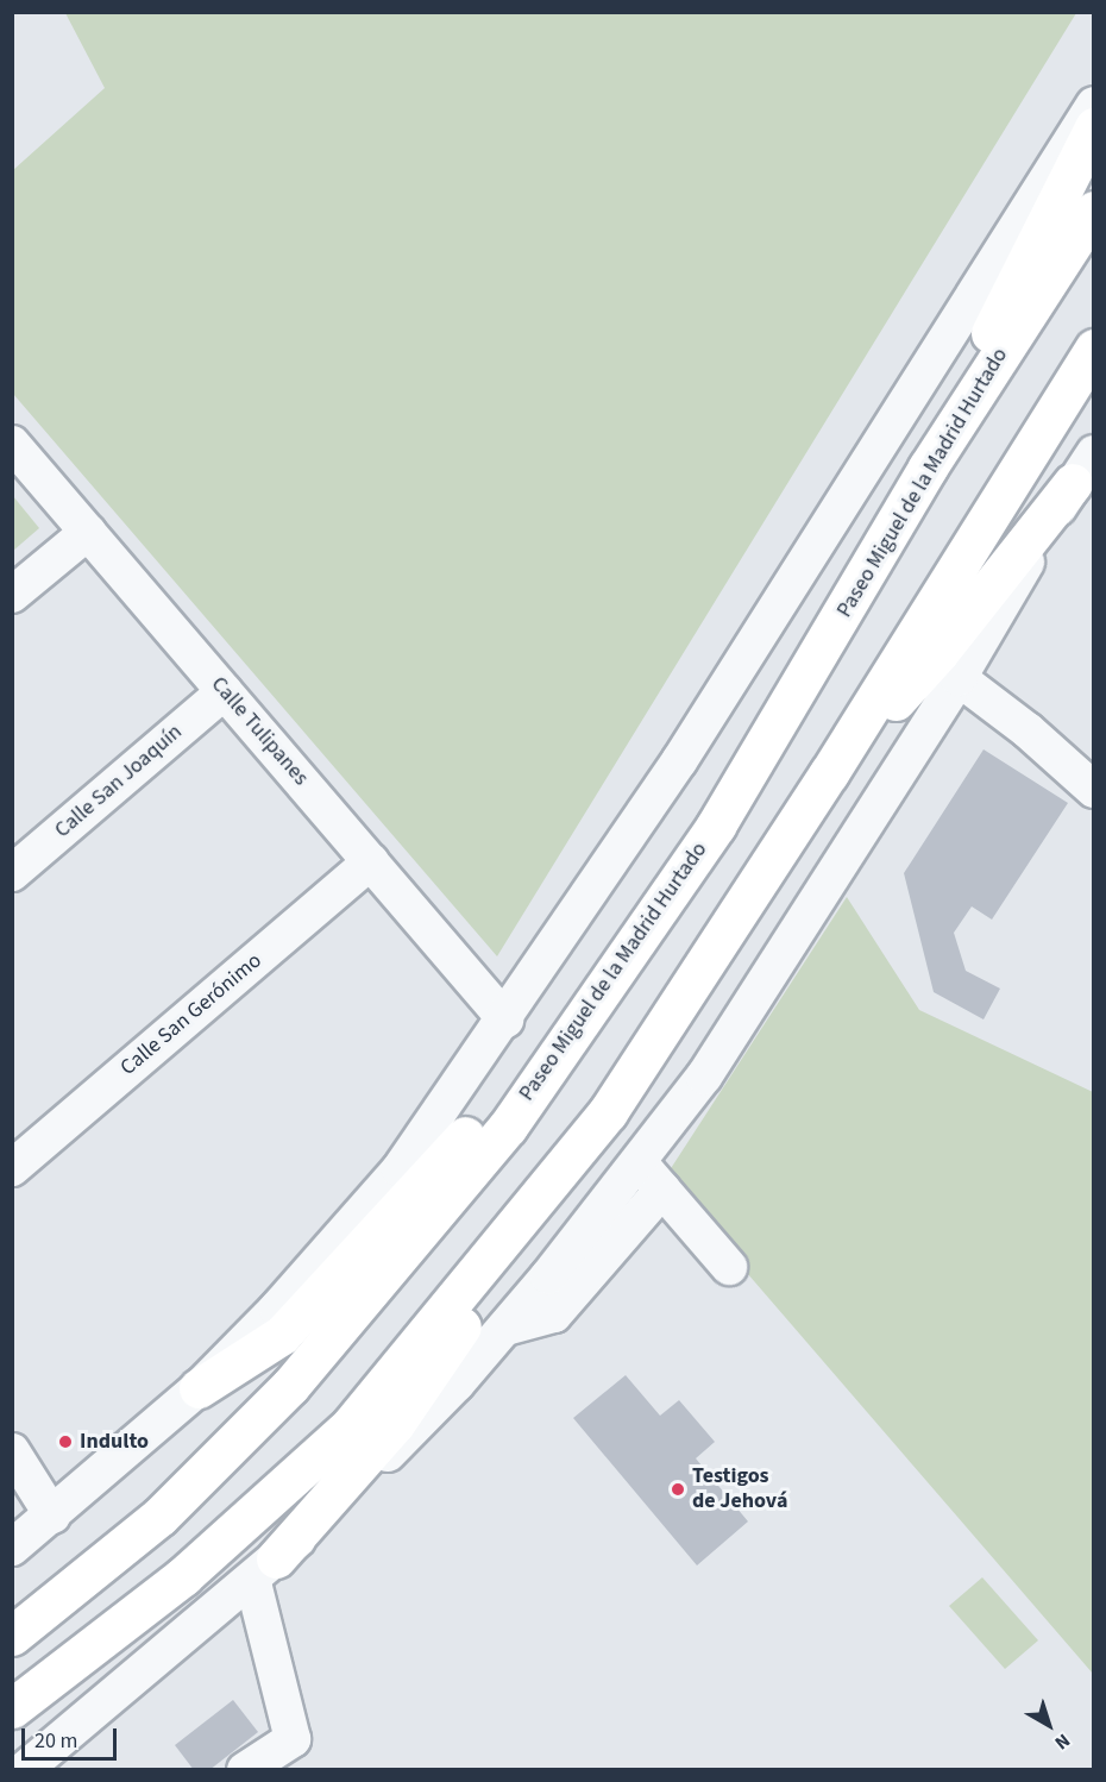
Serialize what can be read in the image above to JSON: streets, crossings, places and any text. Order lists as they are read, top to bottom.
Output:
{
  "streets": {
    "highway": ["Paseo Miguel de la Madrid Hurtado"],
    "street": ["Calle Tulipanes", "Calle San Joaquín", "Calle San Gerónimo"]
  },
  "crossings": [
    ["Calle Tulipanes", "Calle San Joaquín"],
    ["Calle Tulipanes", "Calle San Gerónimo"]
  ],
  "places": ["Indulto", "Testigos de Jehová"],
  "scale_bar": "20 m",
  "north": "bottom right"
}
